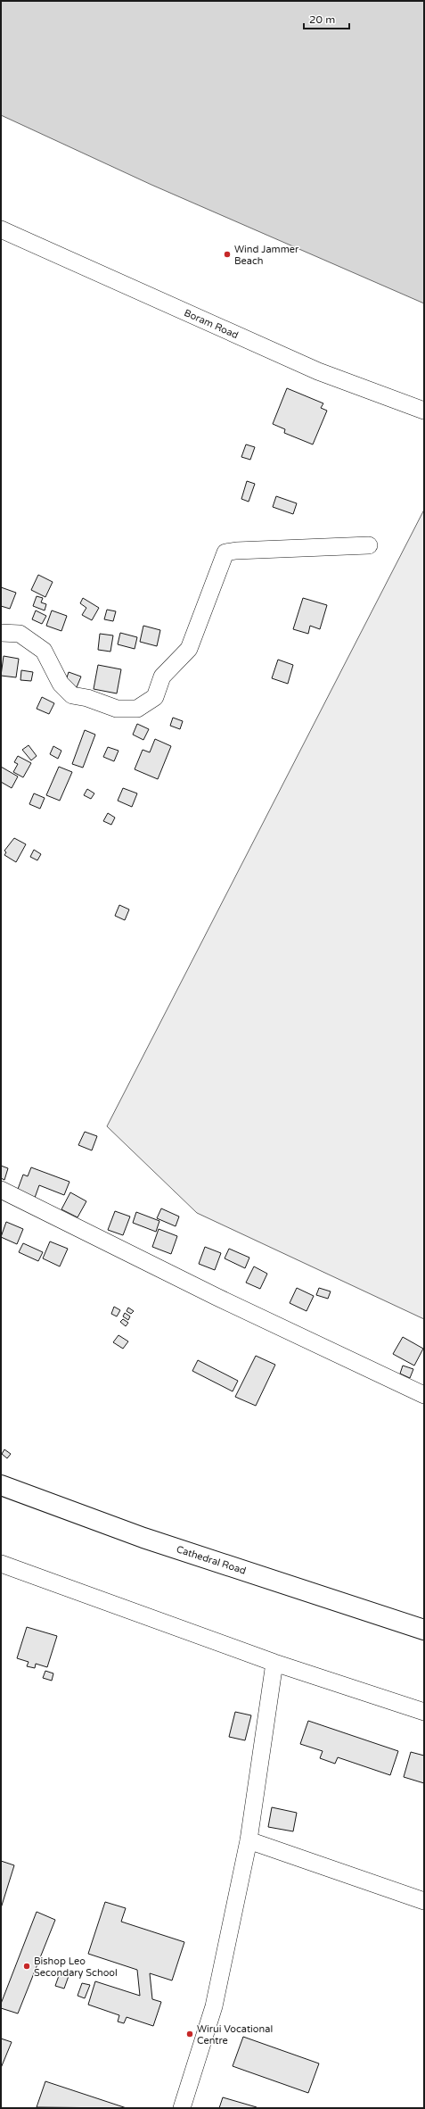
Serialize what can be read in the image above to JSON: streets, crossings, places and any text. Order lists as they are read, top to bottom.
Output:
{
  "streets": {
    "main road": ["Cathedral Road"],
    "street": ["Boram Road"]
  },
  "places": ["Wind Jammer Beach", "Bishop Leo Secondary School", "Wirui Vocational Centre"],
  "scale_bar": "20 m"
}
